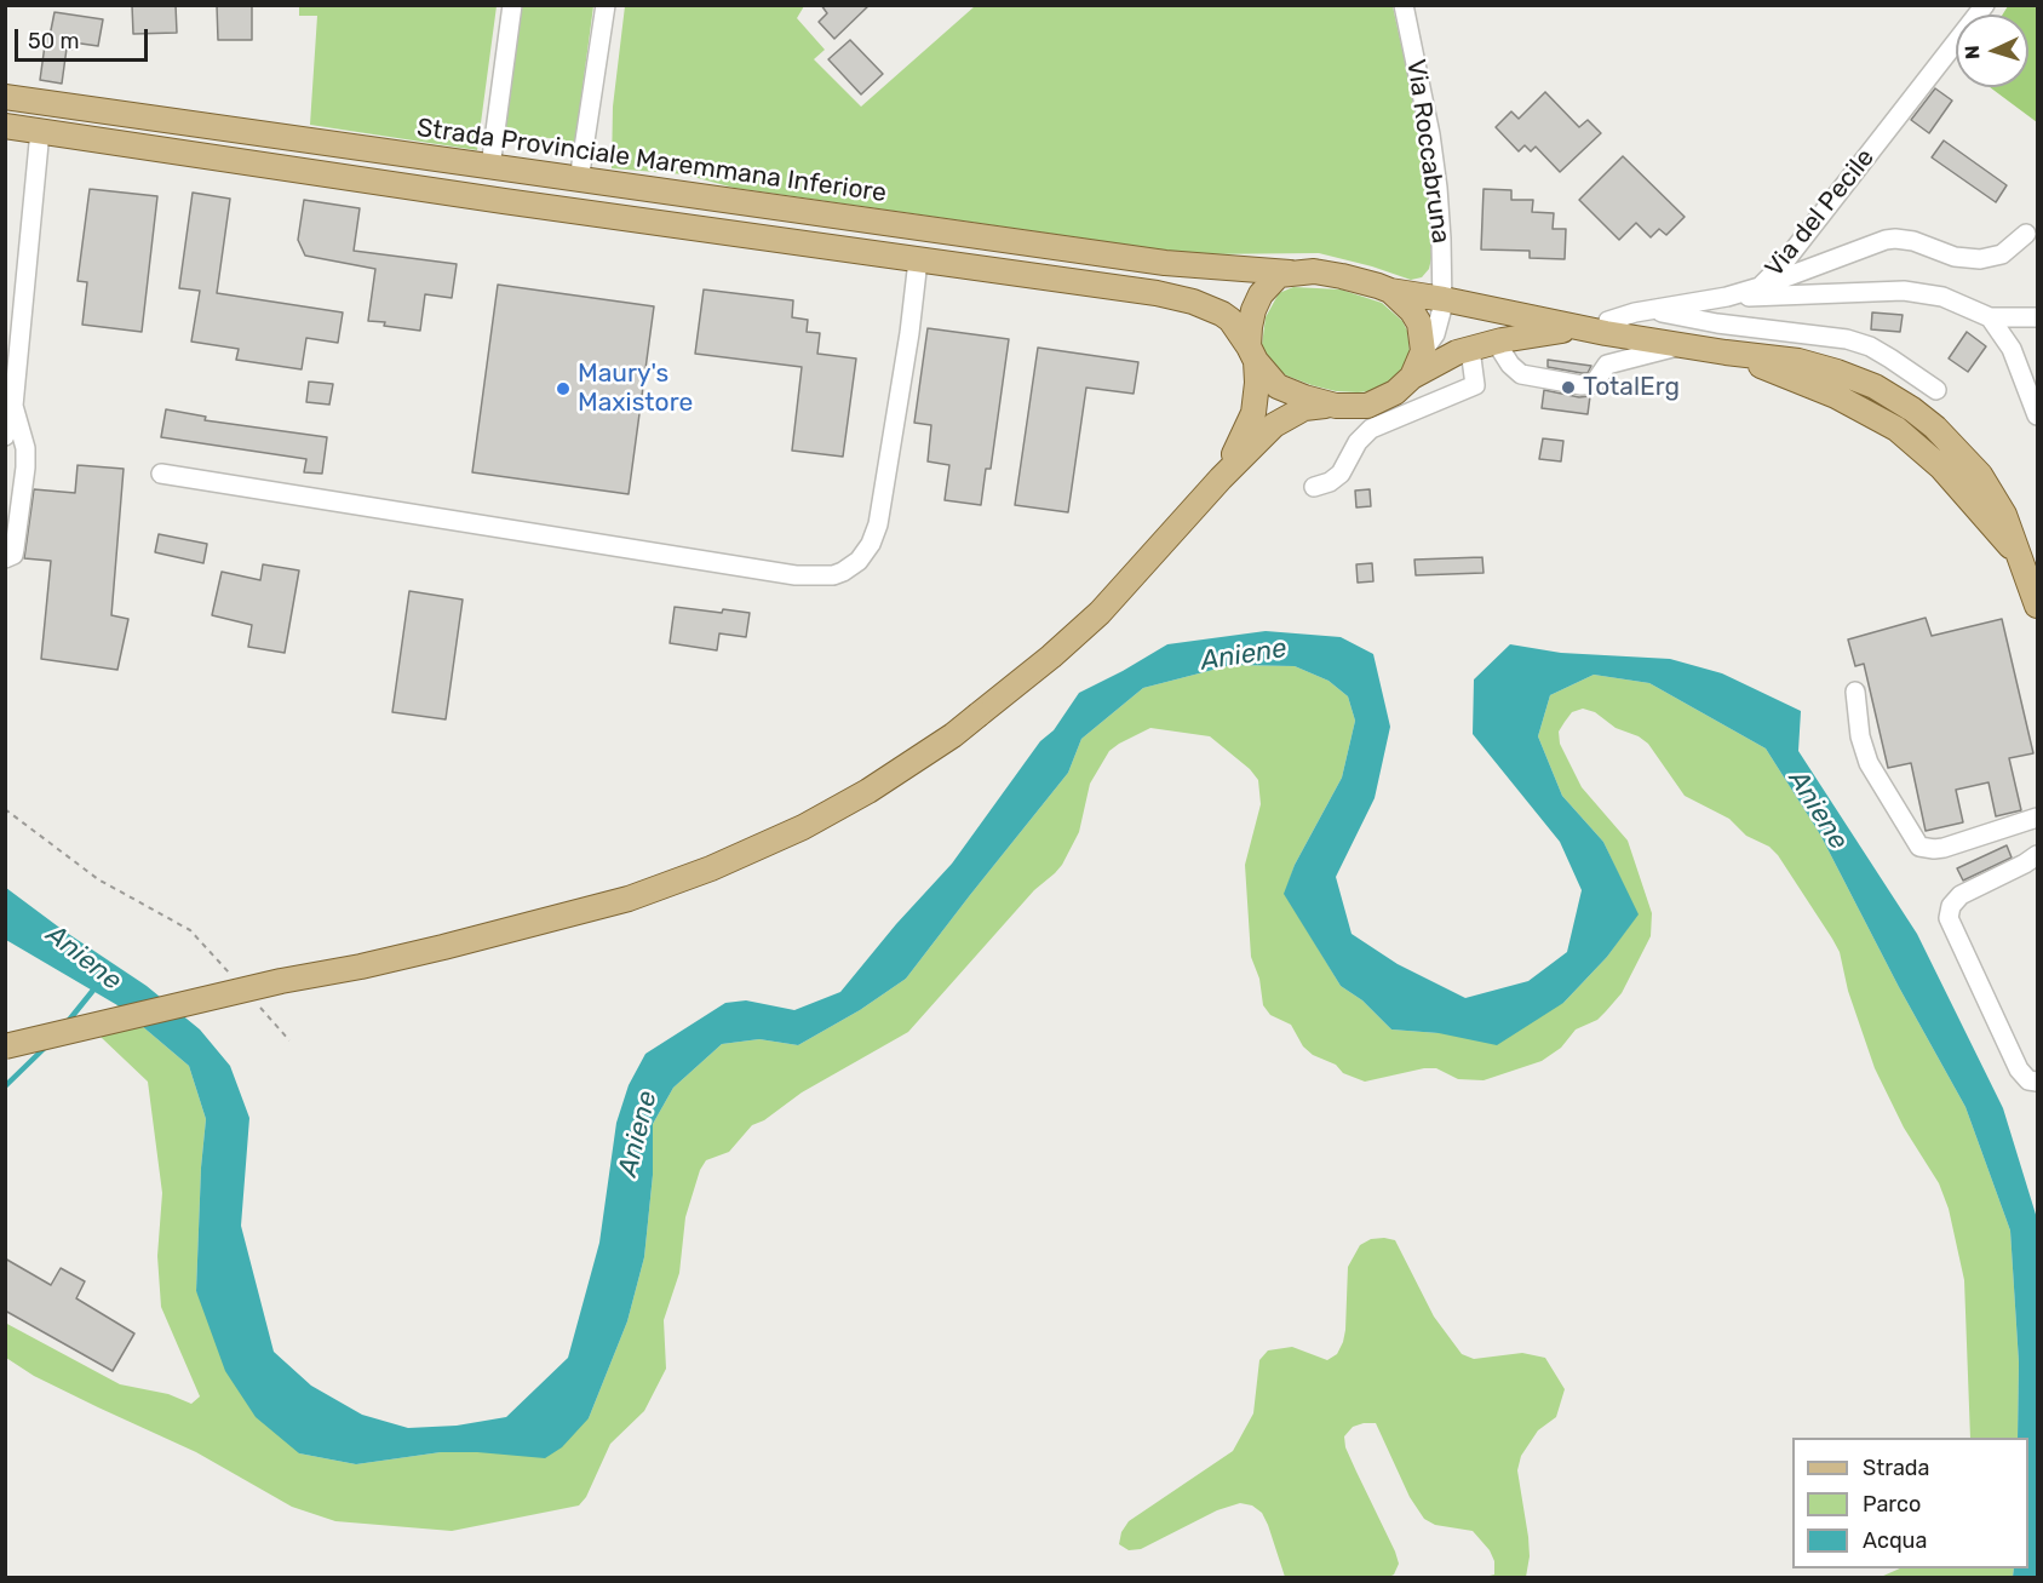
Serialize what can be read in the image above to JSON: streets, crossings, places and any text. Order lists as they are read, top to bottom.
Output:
{
  "streets": {
    "main road": ["Strada Provinciale Maremmana Inferiore"],
    "street": ["Via Roccabruna", "Via del Pecile"]
  },
  "crossings": [
    ["Via Roccabruna", "Strada Provinciale Maremmana Inferiore"]
  ],
  "water": ["Aniene"],
  "places": ["TotalErg", "Maury's Maxistore"],
  "legend": ["Strada", "Parco", "Acqua"],
  "scale_bar": "50 m",
  "north": "left"
}
